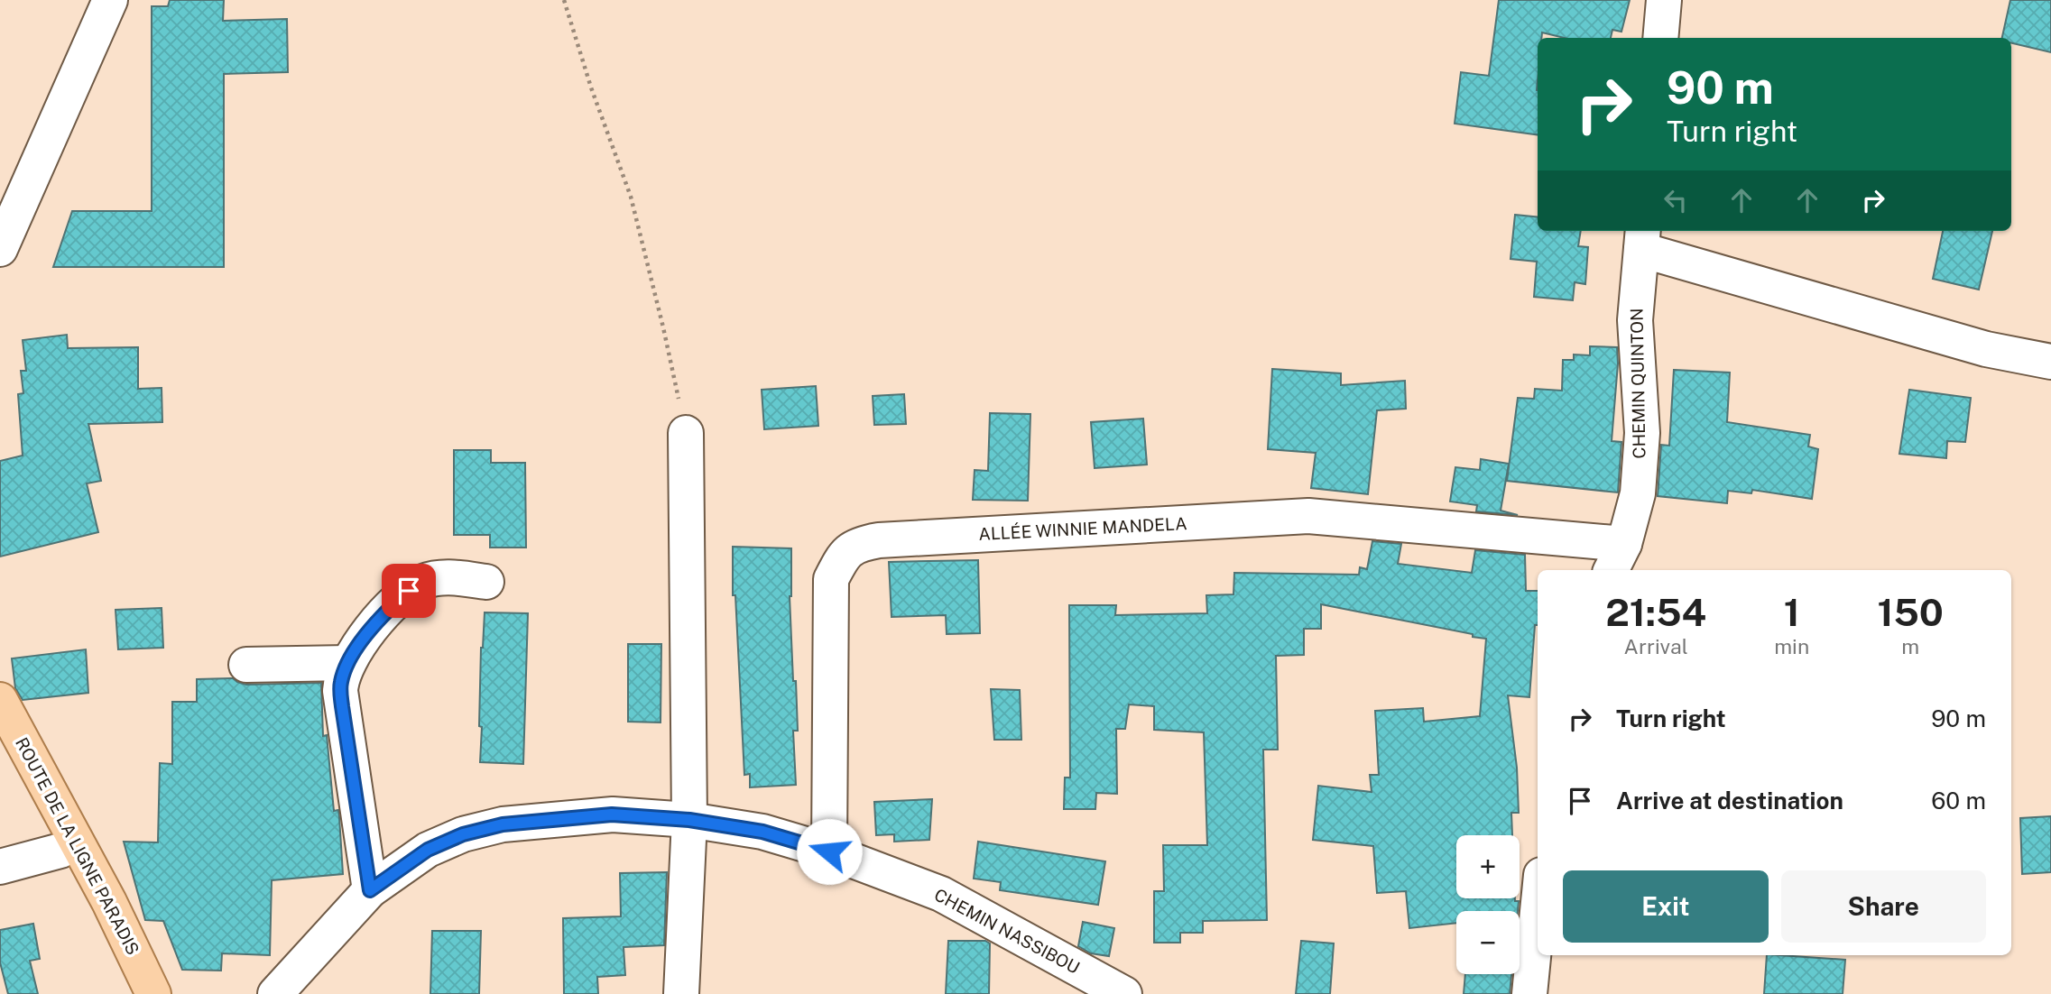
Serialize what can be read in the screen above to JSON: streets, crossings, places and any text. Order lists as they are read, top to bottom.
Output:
{
  "streets": {
    "main road": ["ROUTE DE LA LIGNE PARADIS"],
    "street": ["CHEMIN QUINTON", "ALLÉE WINNIE MANDELA", "CHEMIN NASSIBOU"]
  },
  "crossings": [
    ["CHEMIN QUINTON", "ALLÉE WINNIE MANDELA"],
    ["ALLÉE WINNIE MANDELA", "CHEMIN NASSIBOU"]
  ],
  "page": {
    "turn": ["90 m", "Turn right"],
    "eta": [
      "21:54",
      "Arrival",
      "1",
      "min",
      "150",
      "m"
    ],
    "list": [
      {
        "name": "Turn right",
        "value": "90 m"
      },
      {
        "name": "Arrive at destination",
        "value": "60 m"
      }
    ],
    "map_buttons": ["+", "−"],
    "buttons": ["Exit", "Share"]
  }
}
